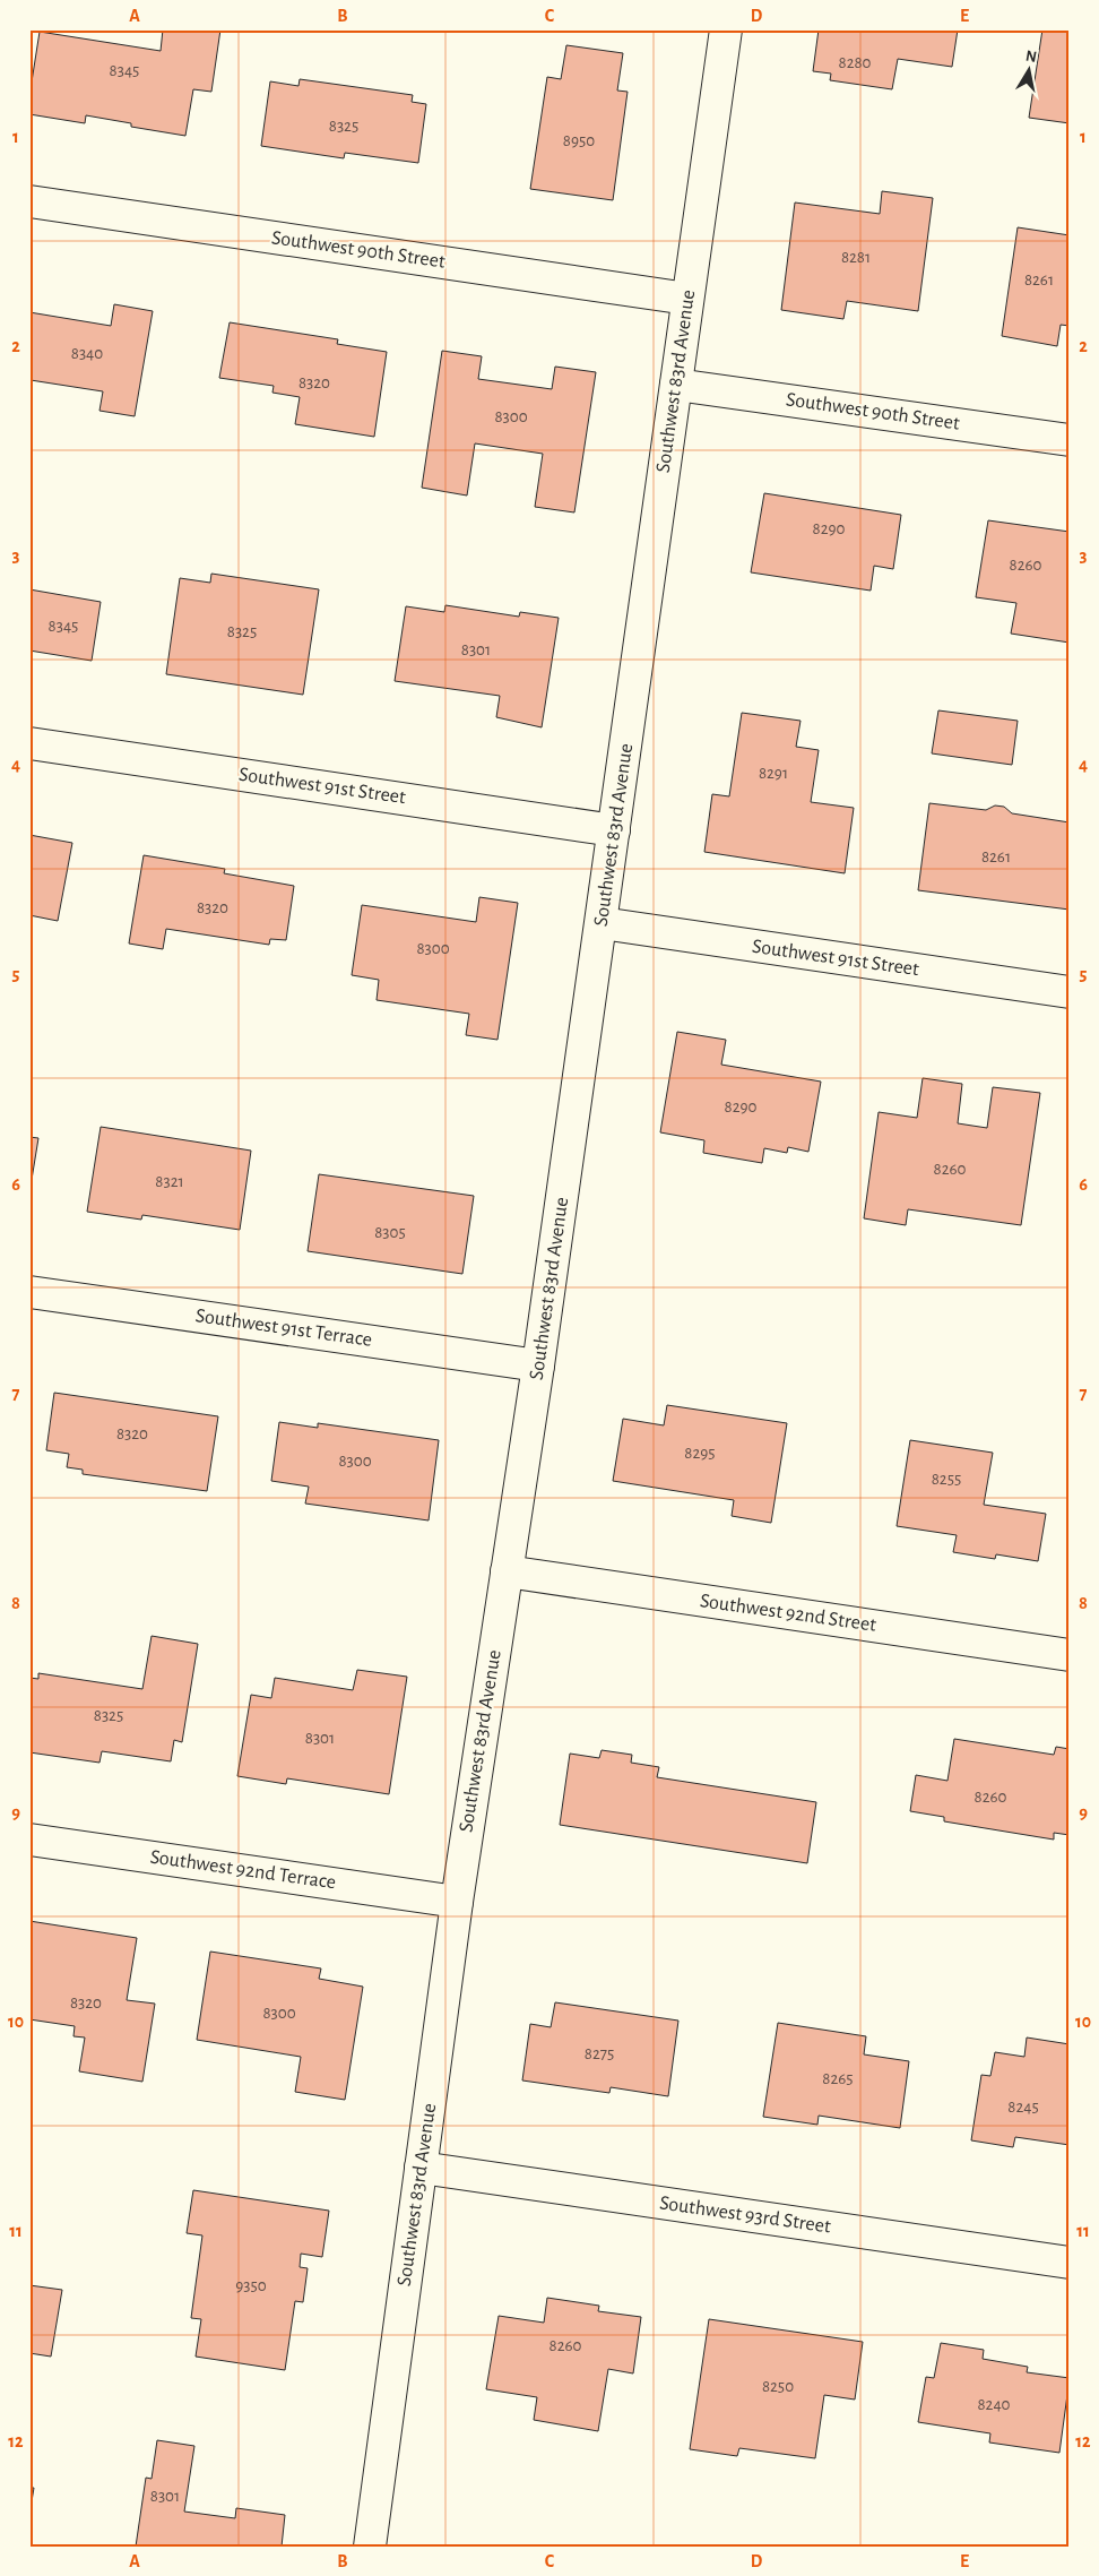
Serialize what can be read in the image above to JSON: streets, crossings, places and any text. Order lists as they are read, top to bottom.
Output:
{
  "streets": {
    "street": [
      "Southwest 90th Street",
      "Southwest 83rd Avenue",
      "Southwest 91st Street",
      "Southwest 91st Terrace",
      "Southwest 92nd Street",
      "Southwest 92nd Terrace",
      "Southwest 93rd Street"
    ]
  },
  "crossings": [
    ["Southwest 90th Street", "Southwest 83rd Avenue"],
    ["Southwest 83rd Avenue", "Southwest 91st Street"],
    ["Southwest 83rd Avenue", "Southwest 91st Terrace"],
    ["Southwest 83rd Avenue", "Southwest 92nd Street"],
    ["Southwest 83rd Avenue", "Southwest 92nd Terrace"],
    ["Southwest 83rd Avenue", "Southwest 93rd Street"]
  ],
  "house_numbers": [
    "8280",
    "8345",
    "8325",
    "8950",
    "8281",
    "8261",
    "8340",
    "8320",
    "8300",
    "8290",
    "8260",
    "8345",
    "8325",
    "8301",
    "8291",
    "8261",
    "8320",
    "8300",
    "8290",
    "8260",
    "8321",
    "8305",
    "8320",
    "8295",
    "8300",
    "8255",
    "8325",
    "8301",
    "8260",
    "8320",
    "8300",
    "8275",
    "8265",
    "8245",
    "9350",
    "8260",
    "8250",
    "8240",
    "8301"
  ],
  "north": "top",
  "grid": {
    "columns": [
      "A",
      "B",
      "C",
      "D",
      "E"
    ],
    "rows": [
      "1",
      "2",
      "3",
      "4",
      "5",
      "6",
      "7",
      "8",
      "9",
      "10",
      "11",
      "12"
    ]
  }
}
